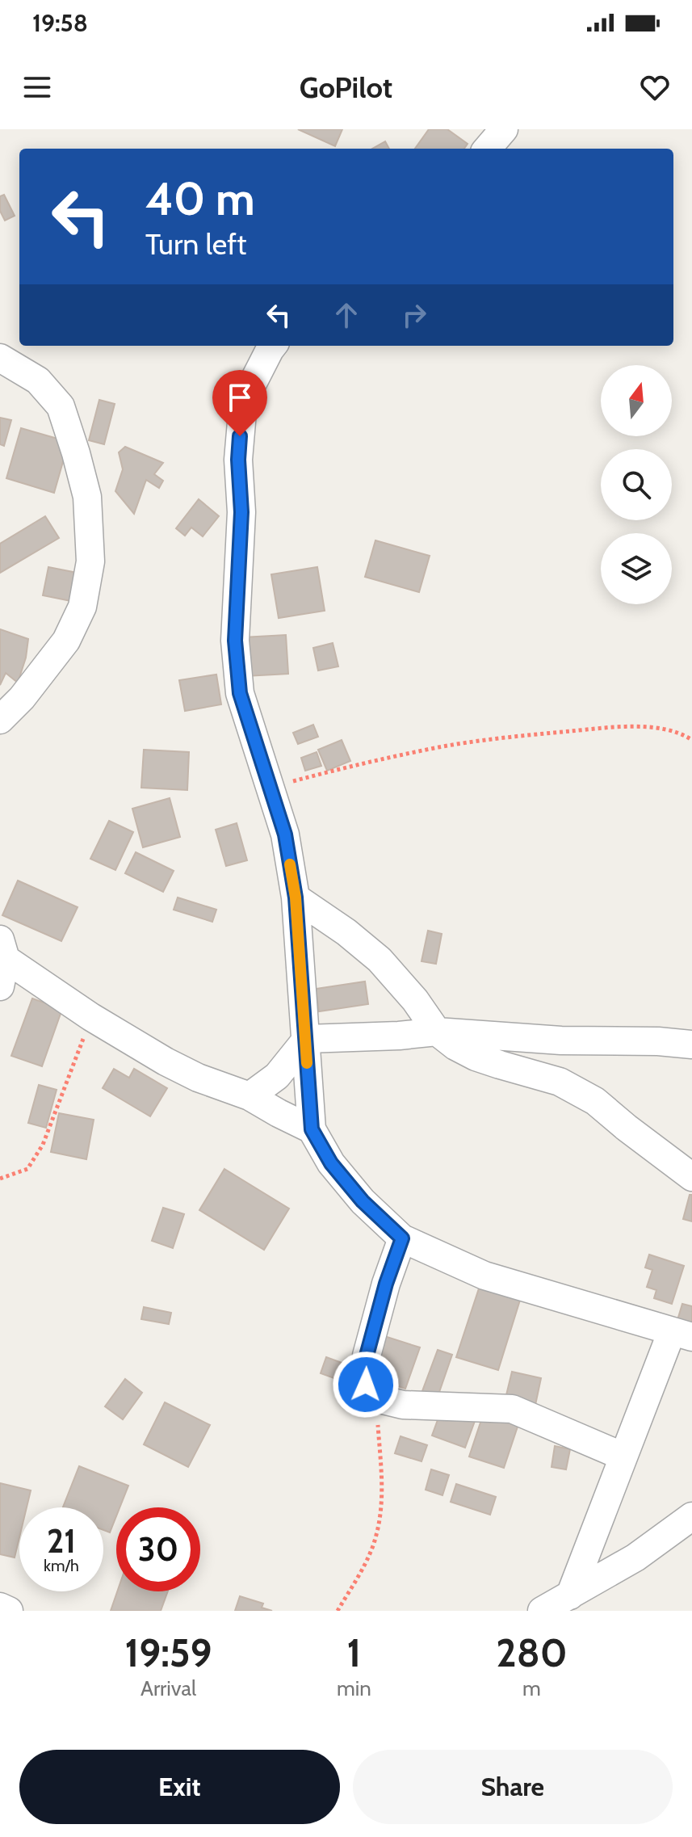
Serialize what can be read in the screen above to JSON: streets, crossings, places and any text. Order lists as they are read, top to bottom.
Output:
{
  "north": "top",
  "page": {
    "status": "19:58",
    "header": "GoPilot",
    "turn": ["40 m", "Turn left"],
    "speed": "21 km/h",
    "limit": "30",
    "eta": [
      "19:59",
      "Arrival",
      "1",
      "min",
      "280",
      "m"
    ],
    "buttons": ["Exit", "Share"]
  }
}
